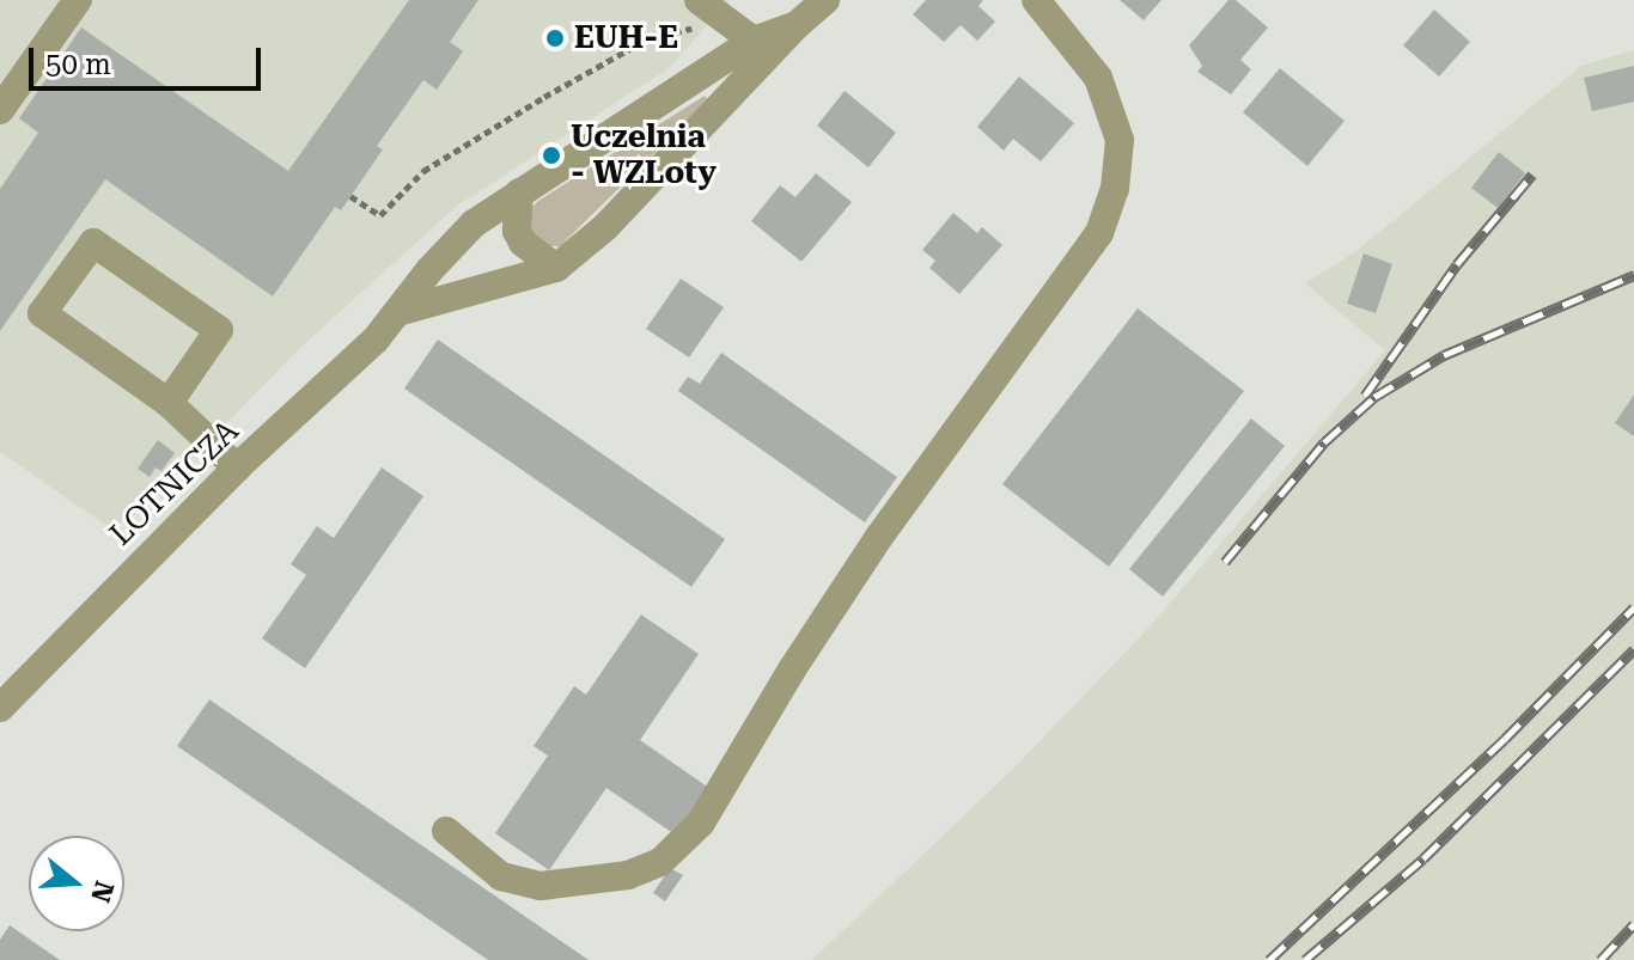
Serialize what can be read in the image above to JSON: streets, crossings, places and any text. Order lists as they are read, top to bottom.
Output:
{
  "streets": {
    "street": ["LOTNICZA"]
  },
  "places": ["EUH-E", "Uczelnia - WZLoty"],
  "scale_bar": "50 m",
  "north": "right"
}
